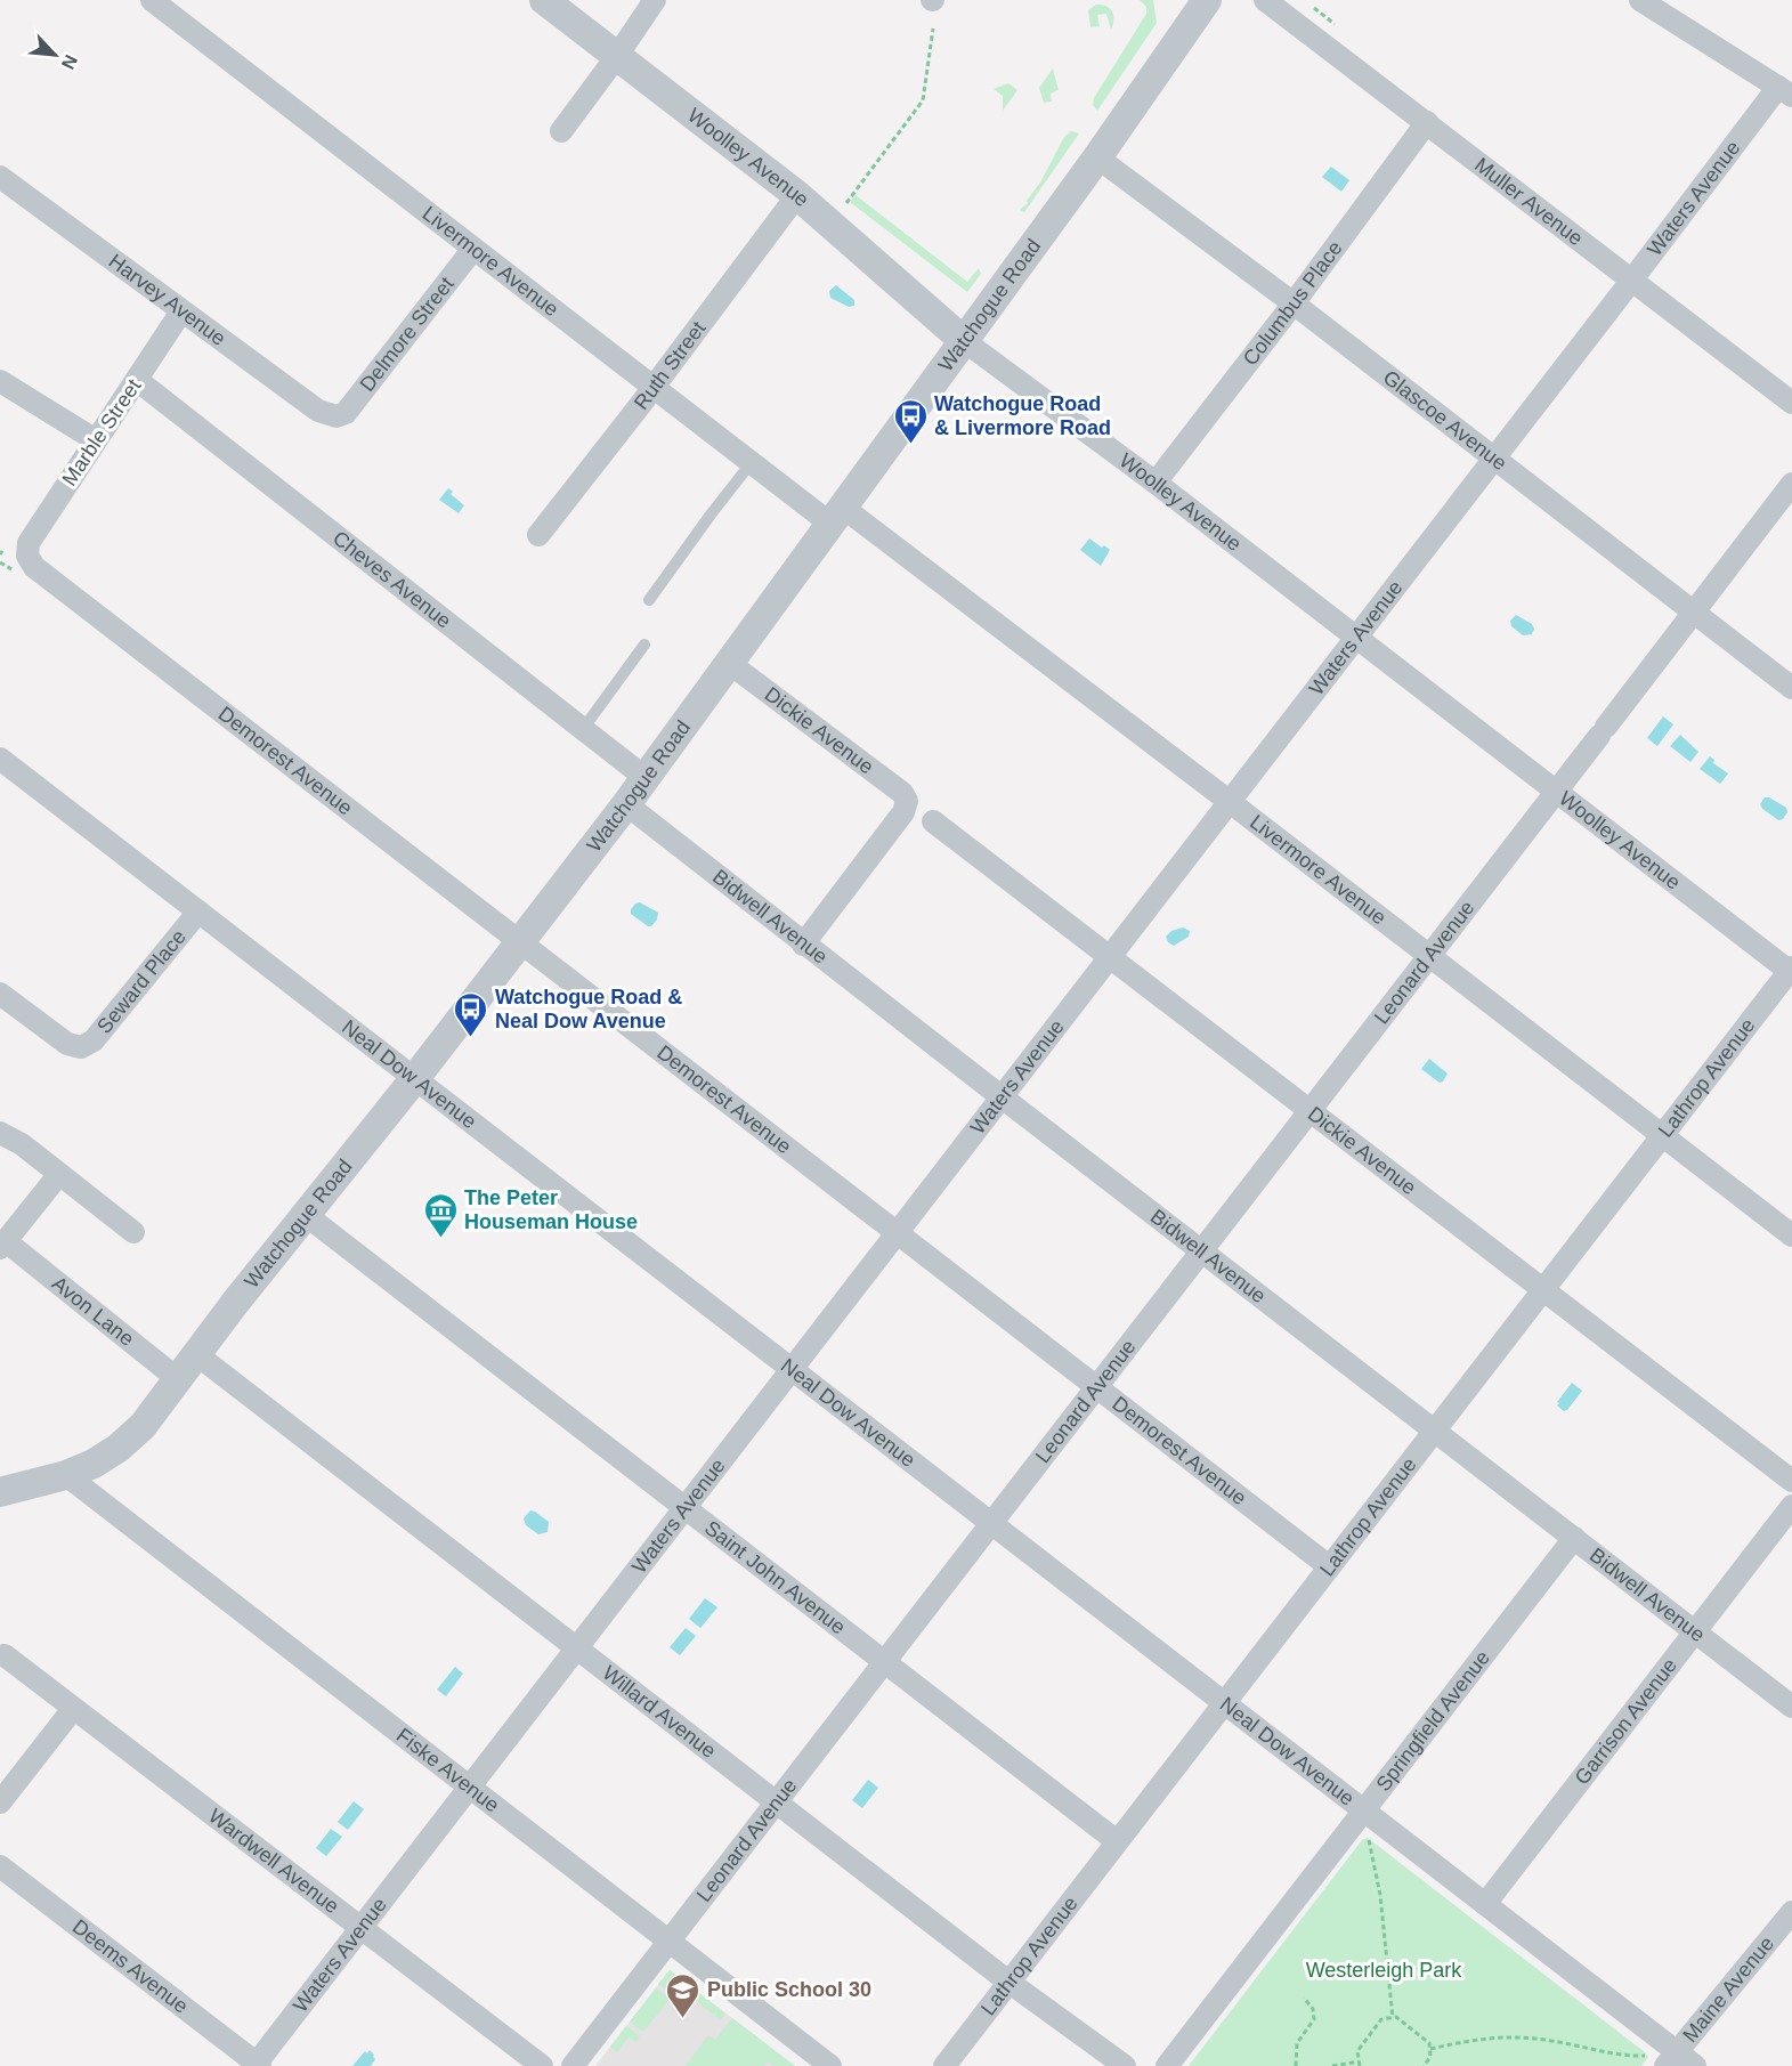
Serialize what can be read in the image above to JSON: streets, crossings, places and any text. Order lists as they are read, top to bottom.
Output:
{
  "streets": {
    "street": [
      "Woolley Avenue",
      "Waters Avenue",
      "Muller Avenue",
      "Livermore Avenue",
      "Harvey Avenue",
      "Columbus Place",
      "Watchogue Road",
      "Delmore Street",
      "Ruth Street",
      "Glascoe Avenue",
      "Marble Street",
      "Cheves Avenue",
      "Dickie Avenue",
      "Demorest Avenue",
      "Bidwell Avenue",
      "Leonard Avenue",
      "Seward Place",
      "Neal Dow Avenue",
      "Lathrop Avenue",
      "Avon Lane",
      "Saint John Avenue",
      "Willard Avenue",
      "Springfield Avenue",
      "Garrison Avenue",
      "Fiske Avenue",
      "Wardwell Avenue",
      "Deems Avenue",
      "Maine Avenue"
    ]
  },
  "crossings": [
    ["Woolley Avenue", "Waters Avenue"],
    ["Woolley Avenue", "Columbus Place"],
    ["Woolley Avenue", "Watchogue Road"],
    ["Woolley Avenue", "Ruth Street"],
    ["Woolley Avenue", "Leonard Avenue"],
    ["Woolley Avenue", "Lathrop Avenue"],
    ["Waters Avenue", "Muller Avenue"],
    ["Waters Avenue", "Livermore Avenue"],
    ["Waters Avenue", "Glascoe Avenue"],
    ["Waters Avenue", "Dickie Avenue"],
    ["Waters Avenue", "Demorest Avenue"],
    ["Waters Avenue", "Bidwell Avenue"],
    ["Waters Avenue", "Neal Dow Avenue"],
    ["Waters Avenue", "Saint John Avenue"],
    ["Waters Avenue", "Willard Avenue"],
    ["Waters Avenue", "Fiske Avenue"],
    ["Waters Avenue", "Wardwell Avenue"],
    ["Waters Avenue", "Deems Avenue"],
    ["Muller Avenue", "Columbus Place"],
    ["Livermore Avenue", "Watchogue Road"],
    ["Livermore Avenue", "Delmore Street"],
    ["Livermore Avenue", "Ruth Street"],
    ["Livermore Avenue", "Leonard Avenue"],
    ["Livermore Avenue", "Lathrop Avenue"],
    ["Harvey Avenue", "Delmore Street"],
    ["Harvey Avenue", "Marble Street"],
    ["Columbus Place", "Glascoe Avenue"],
    ["Watchogue Road", "Glascoe Avenue"],
    ["Watchogue Road", "Cheves Avenue"],
    ["Watchogue Road", "Dickie Avenue"],
    ["Watchogue Road", "Demorest Avenue"],
    ["Watchogue Road", "Bidwell Avenue"],
    ["Watchogue Road", "Neal Dow Avenue"],
    ["Watchogue Road", "Avon Lane"],
    ["Watchogue Road", "Saint John Avenue"],
    ["Watchogue Road", "Willard Avenue"],
    ["Watchogue Road", "Fiske Avenue"],
    ["Glascoe Avenue", "Leonard Avenue"],
    ["Marble Street", "Cheves Avenue"],
    ["Marble Street", "Demorest Avenue"],
    ["Dickie Avenue", "Bidwell Avenue"],
    ["Dickie Avenue", "Leonard Avenue"],
    ["Dickie Avenue", "Lathrop Avenue"],
    ["Demorest Avenue", "Leonard Avenue"],
    ["Demorest Avenue", "Lathrop Avenue"],
    ["Bidwell Avenue", "Leonard Avenue"],
    ["Bidwell Avenue", "Lathrop Avenue"],
    ["Bidwell Avenue", "Springfield Avenue"],
    ["Bidwell Avenue", "Garrison Avenue"],
    ["Leonard Avenue", "Neal Dow Avenue"],
    ["Leonard Avenue", "Saint John Avenue"],
    ["Leonard Avenue", "Willard Avenue"],
    ["Leonard Avenue", "Fiske Avenue"],
    ["Seward Place", "Neal Dow Avenue"],
    ["Neal Dow Avenue", "Lathrop Avenue"],
    ["Neal Dow Avenue", "Springfield Avenue"],
    ["Neal Dow Avenue", "Garrison Avenue"],
    ["Neal Dow Avenue", "Maine Avenue"],
    ["Lathrop Avenue", "Saint John Avenue"],
    ["Lathrop Avenue", "Willard Avenue"]
  ],
  "parks": ["Westerleigh Park"],
  "places": {
    "bus stop": ["Watchogue Road & Livermore Road", "Watchogue Road & Neal Dow Avenue"],
    "museum": ["The Peter Houseman House"],
    "school or university": ["Public School 30"]
  },
  "north": "bottom right"
}
